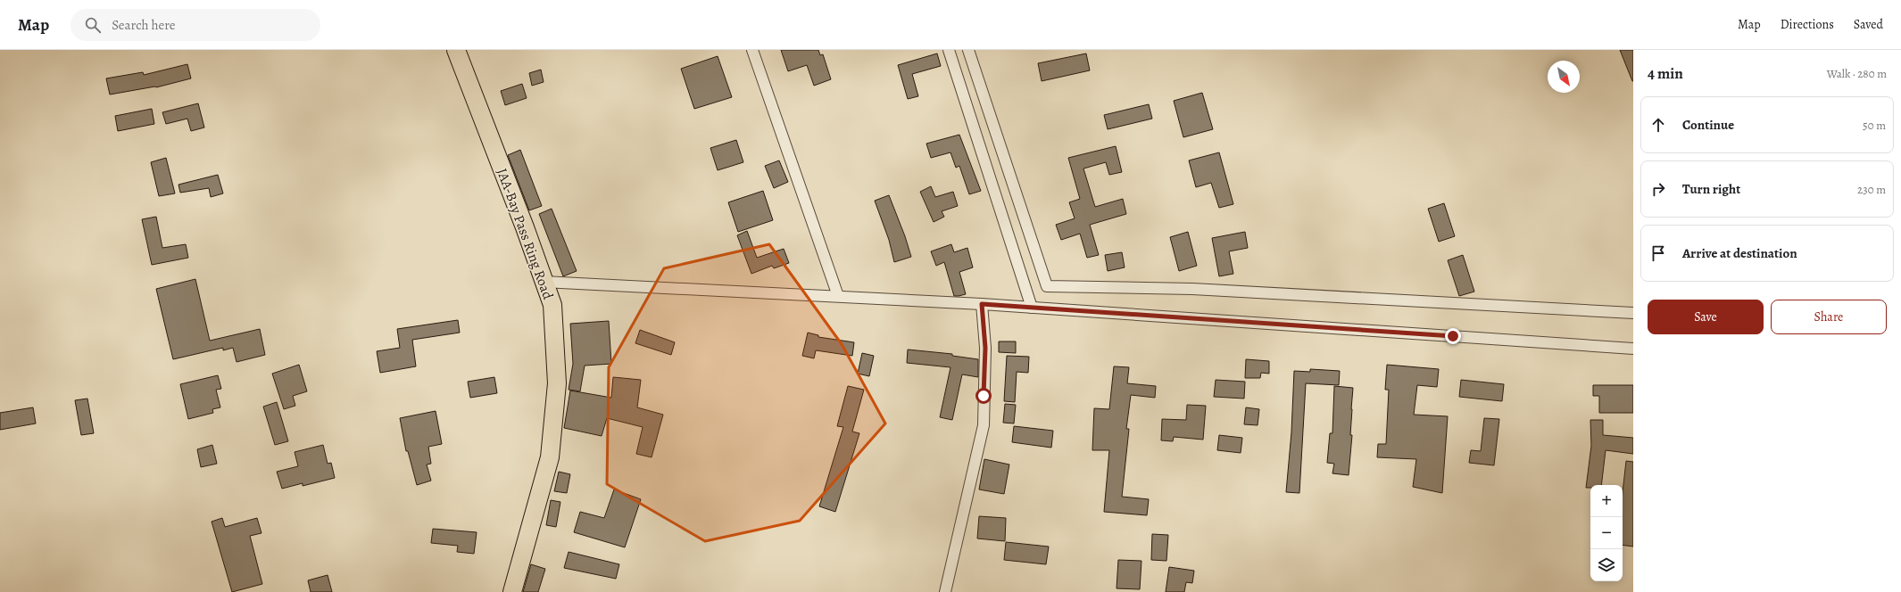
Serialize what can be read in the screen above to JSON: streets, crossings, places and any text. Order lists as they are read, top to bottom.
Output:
{
  "streets": {
    "highway": ["JAA-Bay Pass Ring Road"]
  },
  "north": "bottom right",
  "page": {
    "header": "Map",
    "search": "Search here",
    "nav": ["Map", "Directions", "Saved"],
    "heading": ["4 min", "Walk · 280 m"],
    "list": [
      ["Continue", "50 m"],
      ["Turn right", "230 m"],
      "Arrive at destination"
    ],
    "buttons": ["Save", "Share"],
    "map_buttons": ["+", "−"]
  }
}
